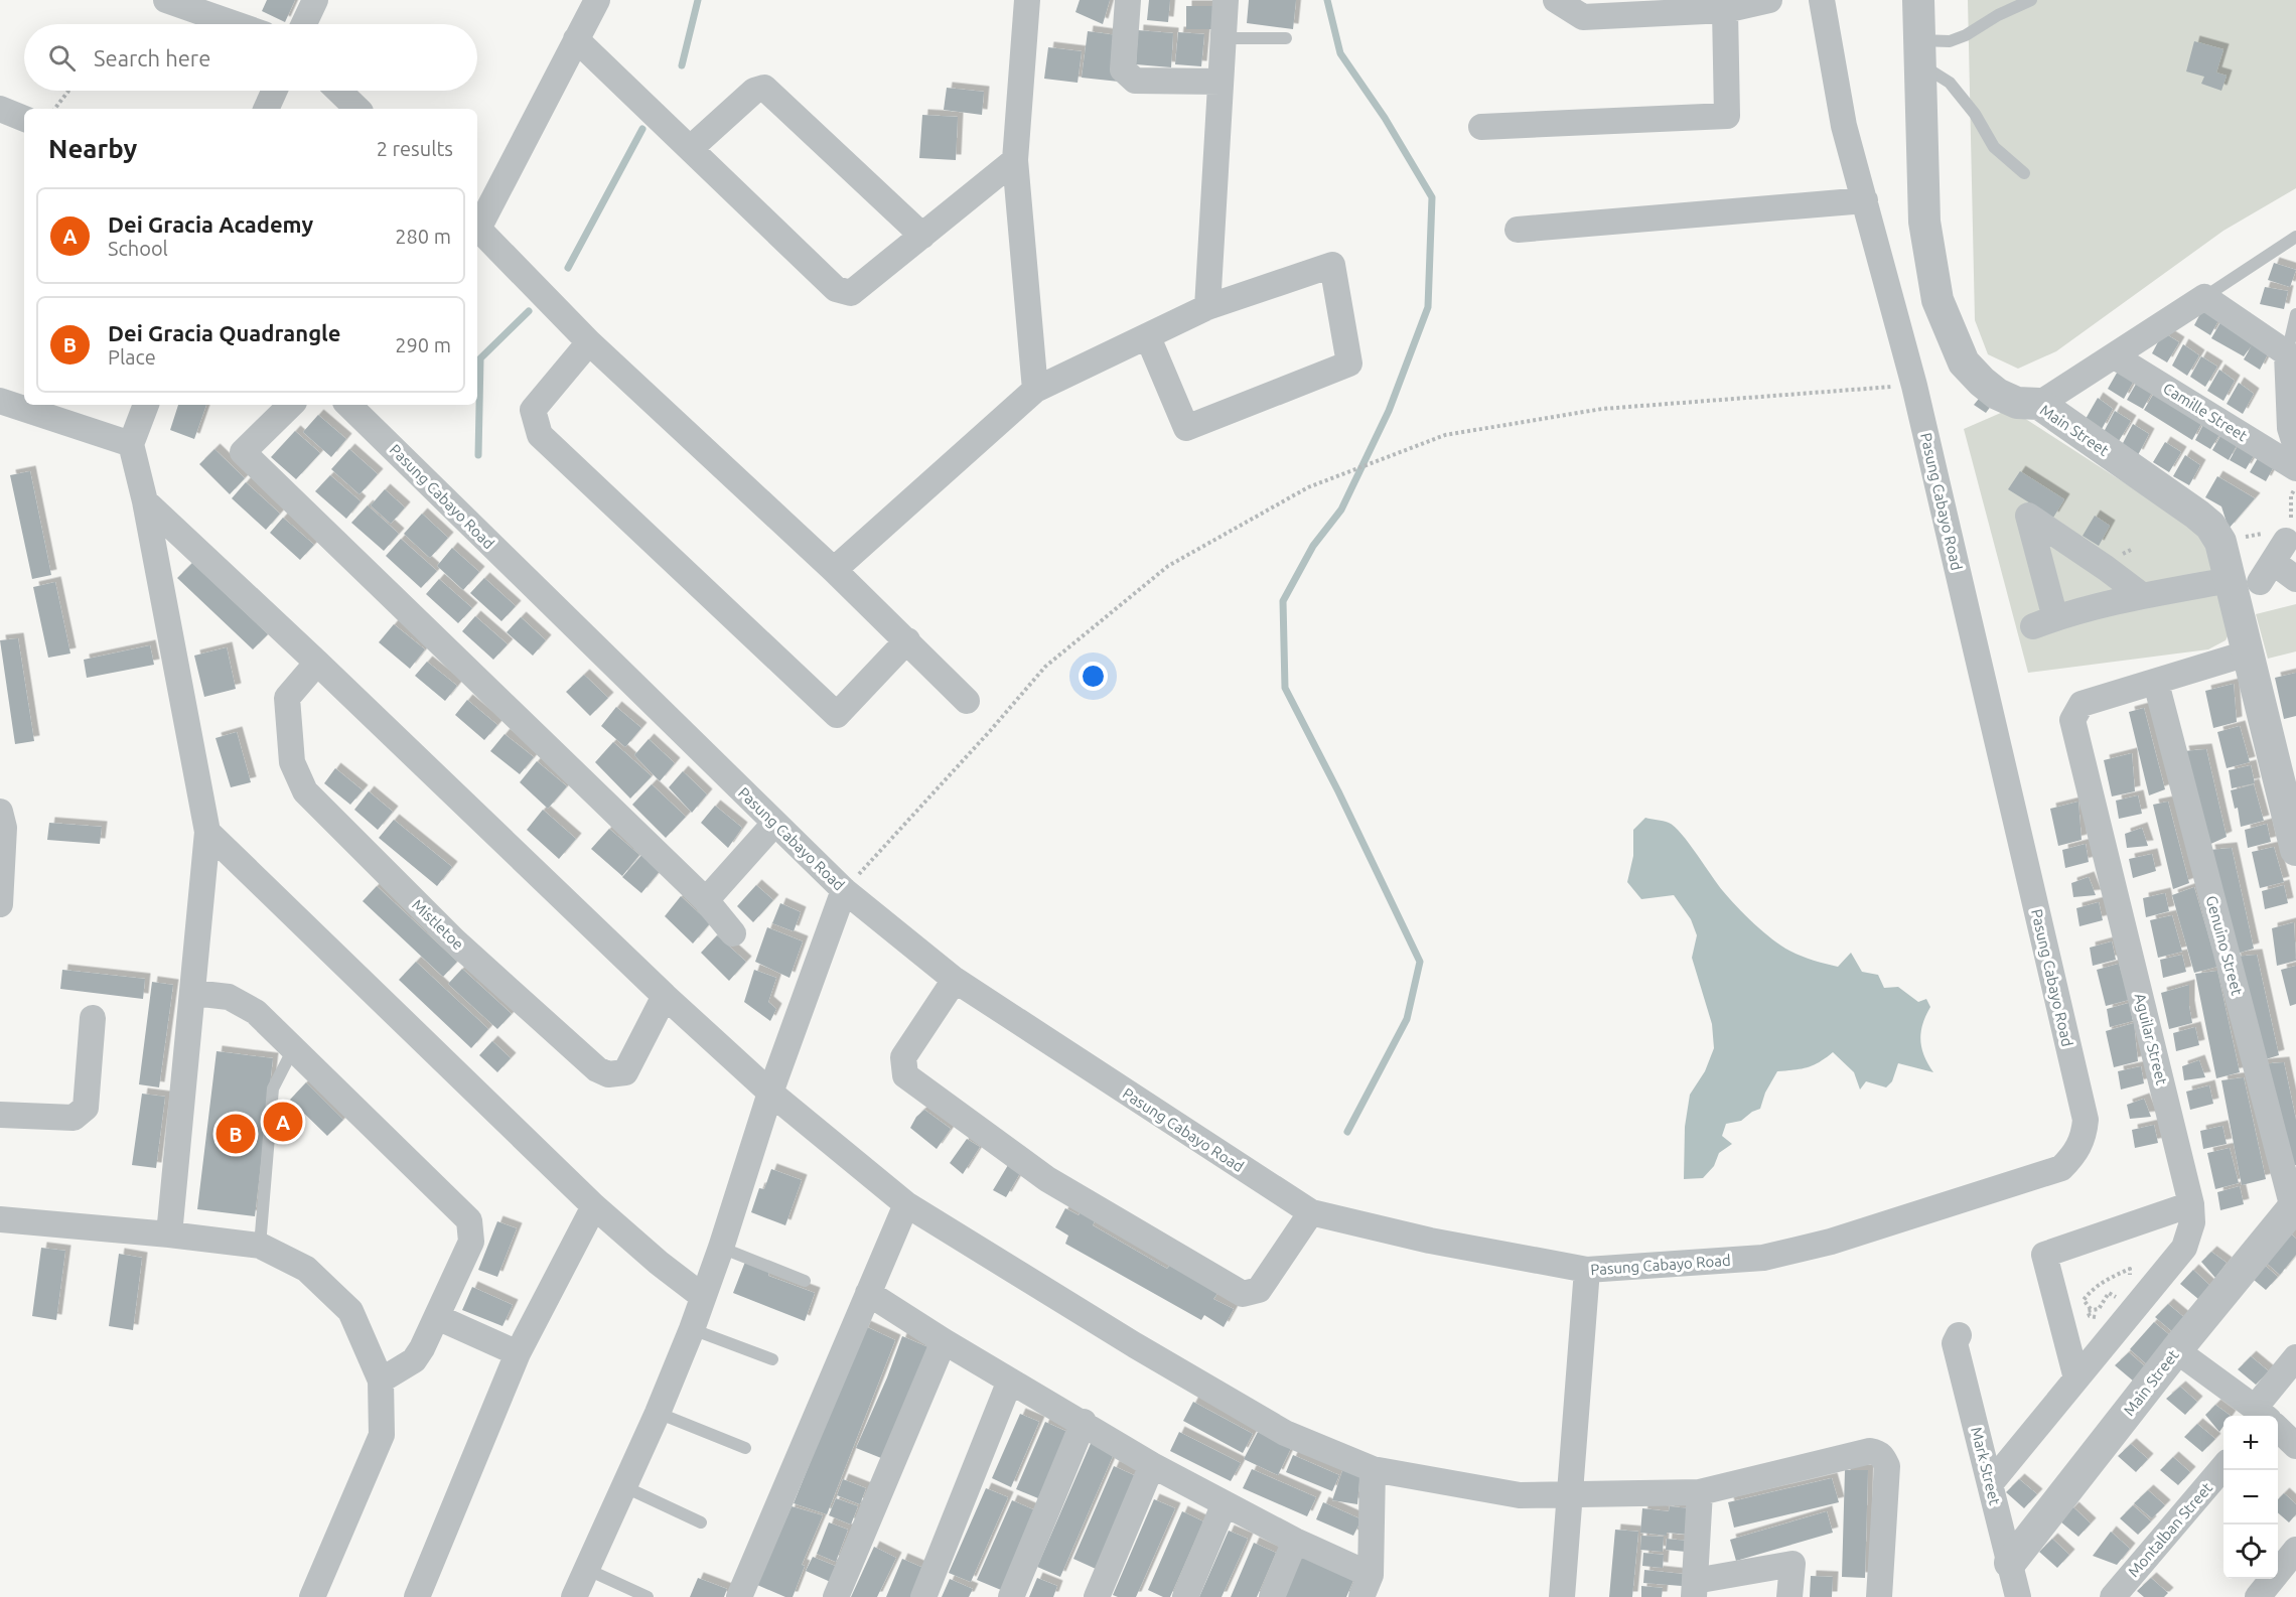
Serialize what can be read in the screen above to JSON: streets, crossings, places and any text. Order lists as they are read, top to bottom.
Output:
{
  "streets": {
    "street": [
      "Camille Street",
      "Main Street",
      "Pasung Cabayo Road",
      "Mistletoe",
      "Genuino Street",
      "Aguilar Street",
      "Mark Street",
      "Montalban Street"
    ]
  },
  "crossings": [
    ["Main Street", "Genuino Street"],
    ["Main Street", "Aguilar Street"],
    ["Main Street", "Mark Street"],
    ["Genuino Street", "Aguilar Street"],
    ["Aguilar Street", "Mark Street"]
  ],
  "page": {
    "search": "Search here",
    "heading": ["Nearby", "2 results"],
    "list": [
      {
        "mark": "A",
        "name": "Dei Gracia Academy",
        "note": "School",
        "value": "280 m"
      },
      {
        "mark": "B",
        "name": "Dei Gracia Quadrangle",
        "note": "Place",
        "value": "290 m"
      }
    ],
    "pins": ["A", "B"],
    "map_buttons": ["+", "−"]
  }
}
